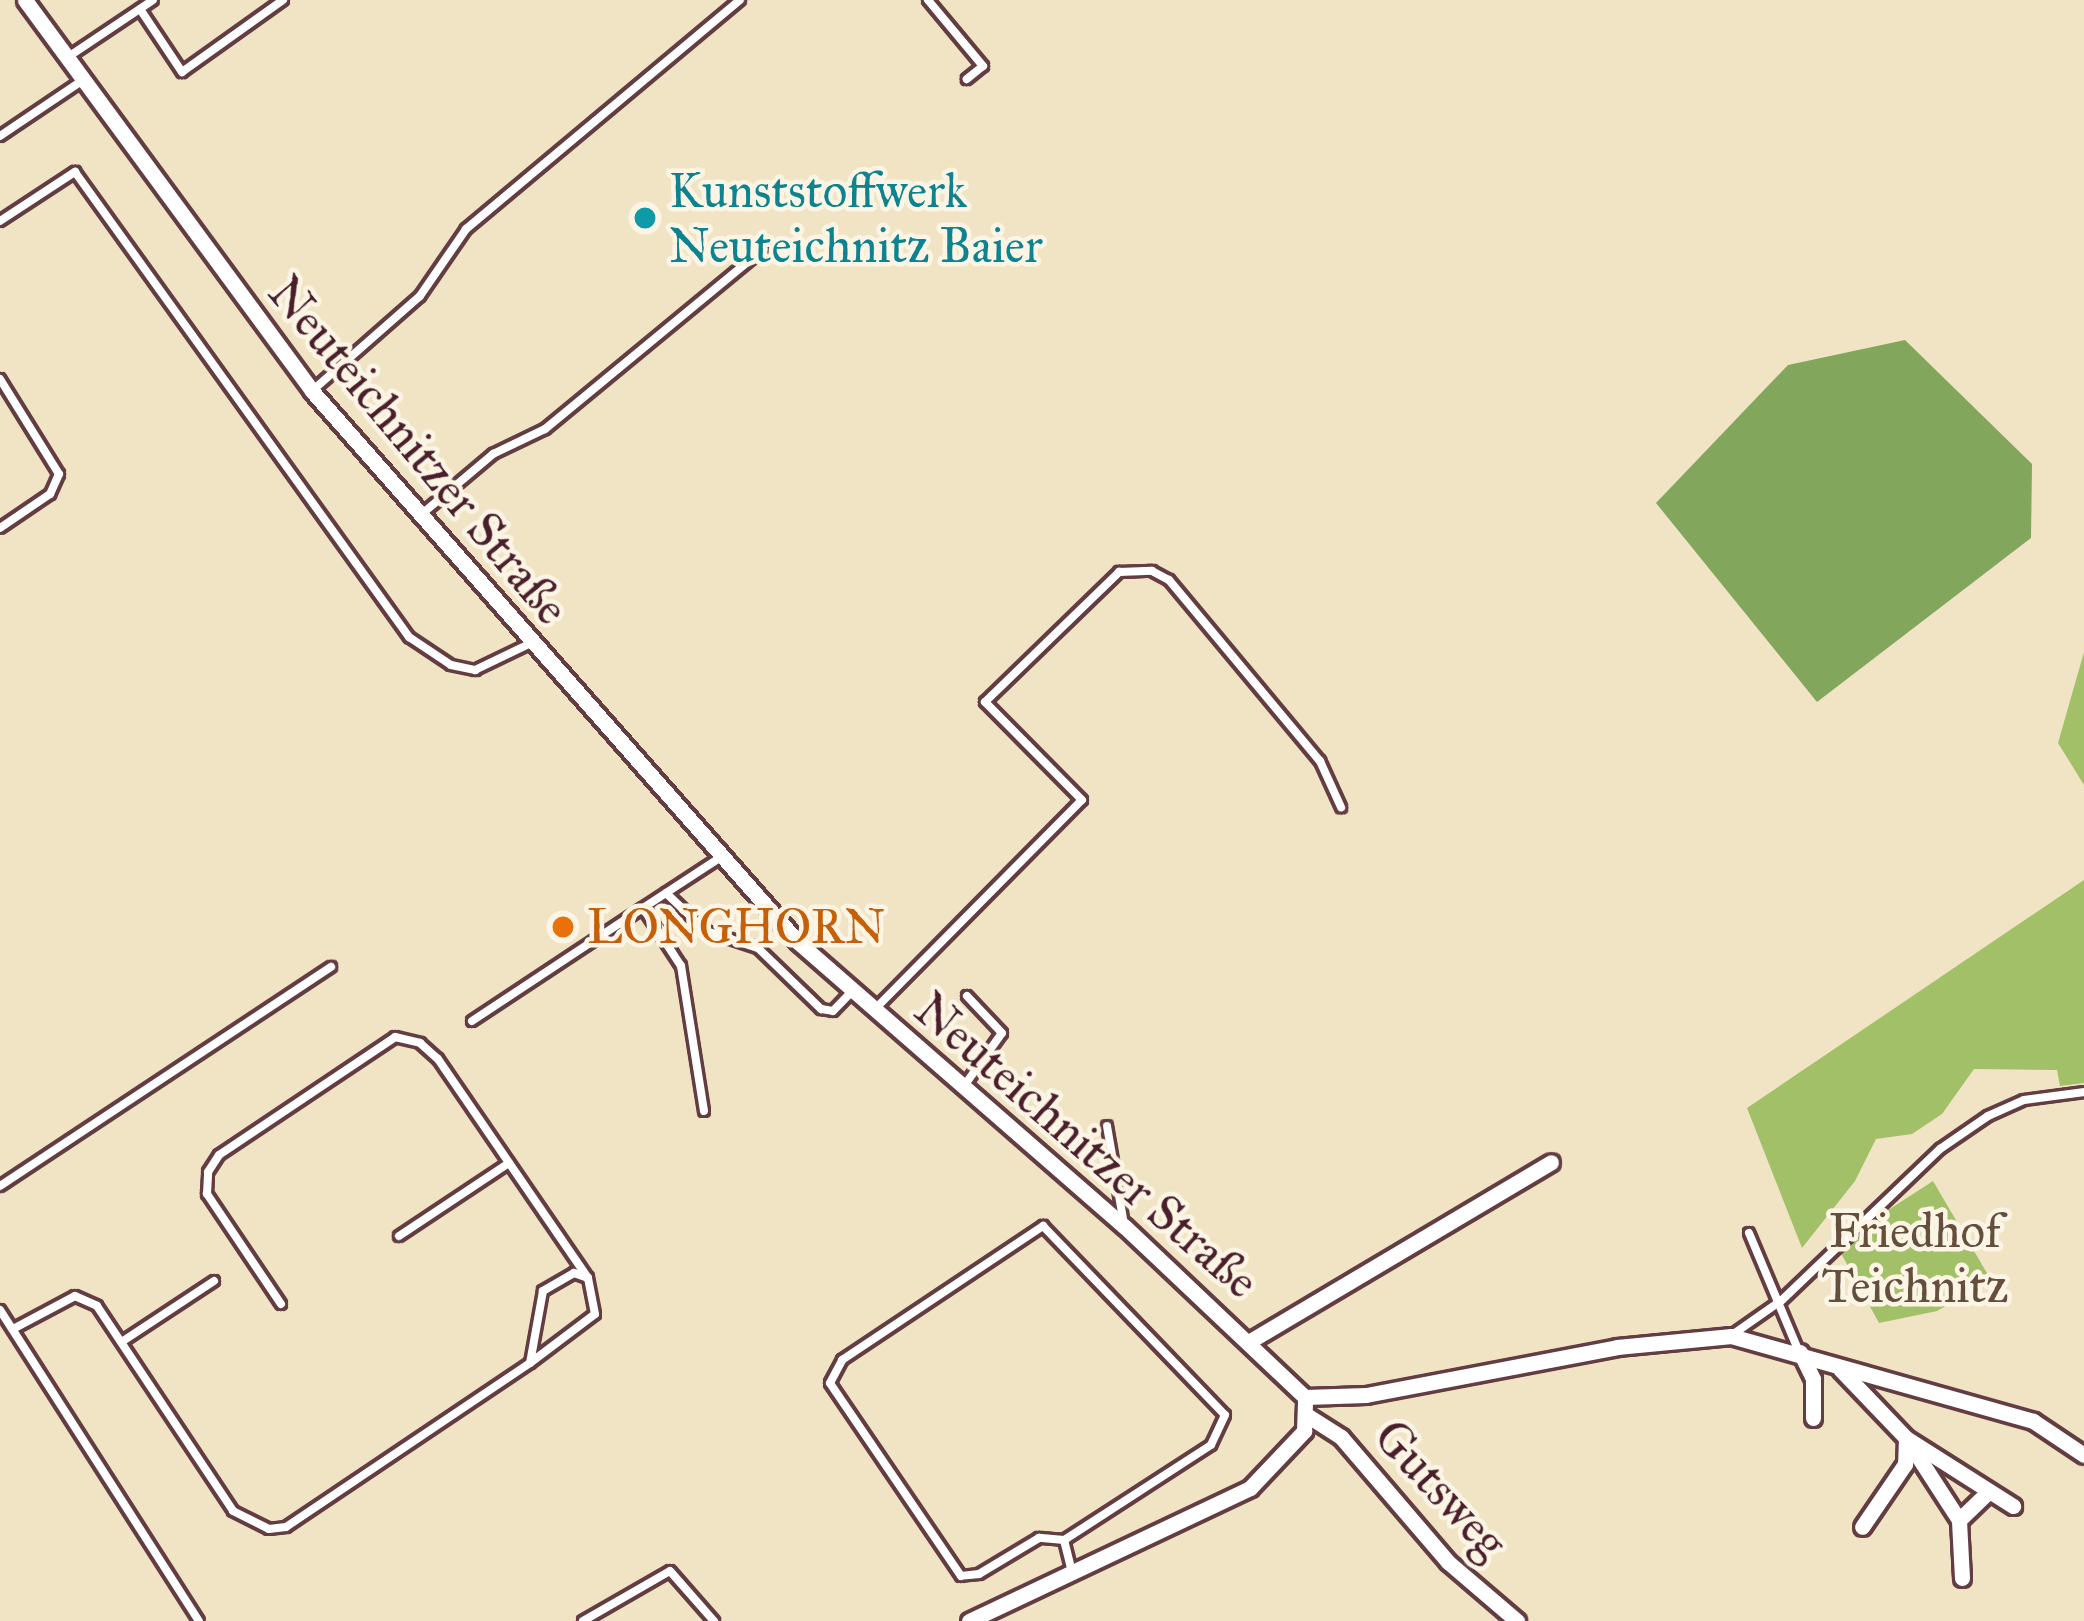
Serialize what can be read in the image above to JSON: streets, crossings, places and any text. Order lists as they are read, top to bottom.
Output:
{
  "streets": {
    "street": ["Neuteichnitzer Straße", "Gutsweg"]
  },
  "crossings": [
    ["Neuteichnitzer Straße", "Gutsweg"]
  ],
  "parks": ["Friedhof Teichnitz"],
  "places": ["Kunststoffwerk Neuteichnitz Baier", "LONGHORN"]
}
